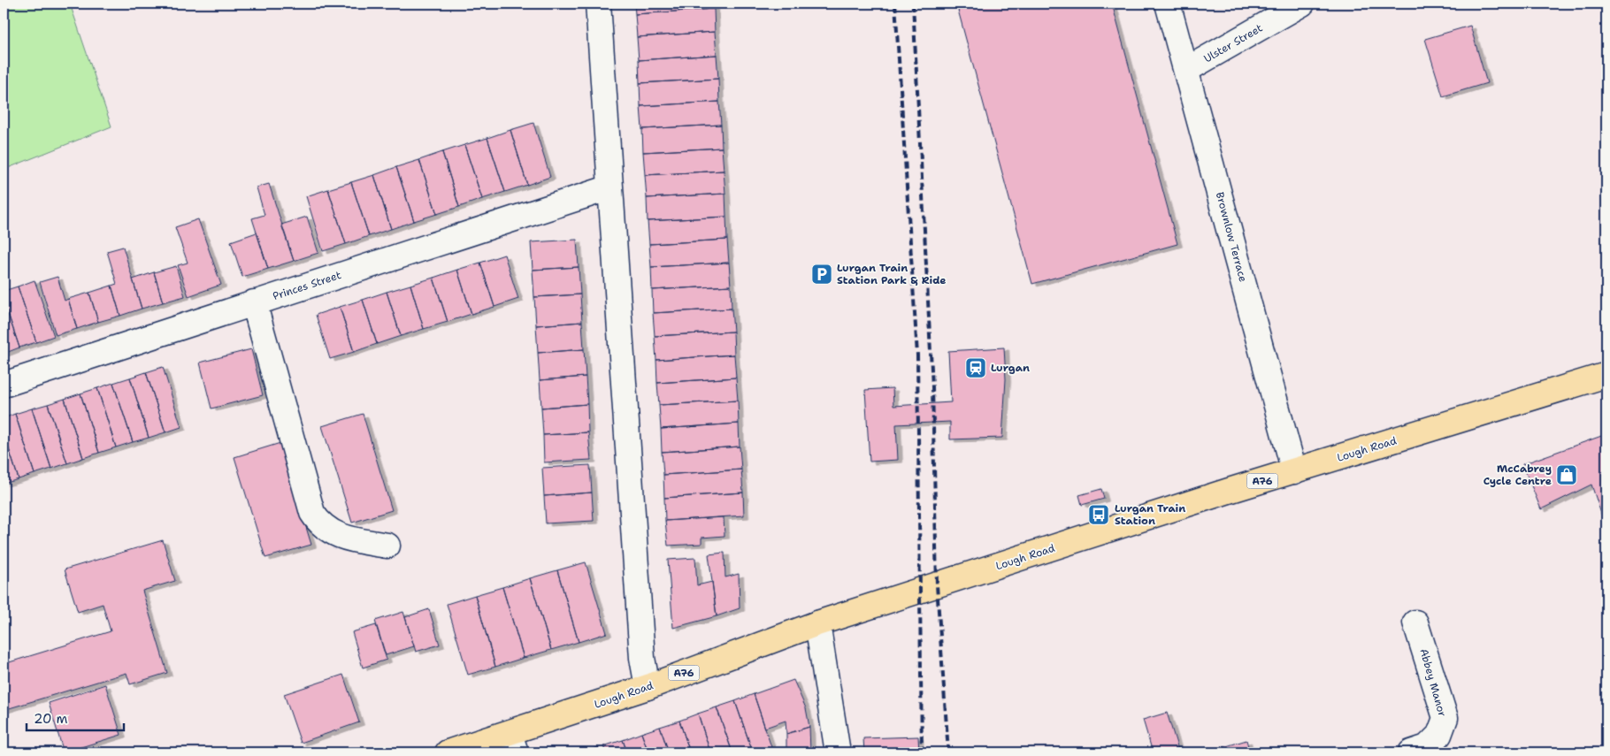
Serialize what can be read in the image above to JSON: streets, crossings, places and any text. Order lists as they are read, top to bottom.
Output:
{
  "streets": {
    "main road": ["Lough Road", "A76"],
    "street": [
      "Ulster Street",
      "Brownlow Terrace",
      "Princes Street",
      "Abbey Manor"
    ]
  },
  "crossings": [
    ["Ulster Street", "Brownlow Terrace"],
    ["Brownlow Terrace", "Lough Road"]
  ],
  "places": {
    "parking": ["Lurgan Train Station Park & Ride"],
    "station": ["Lurgan"],
    "shop": ["McCabrey Cycle Centre"],
    "bus stop": ["Lurgan Train Station"]
  },
  "scale_bar": "20 m"
}
